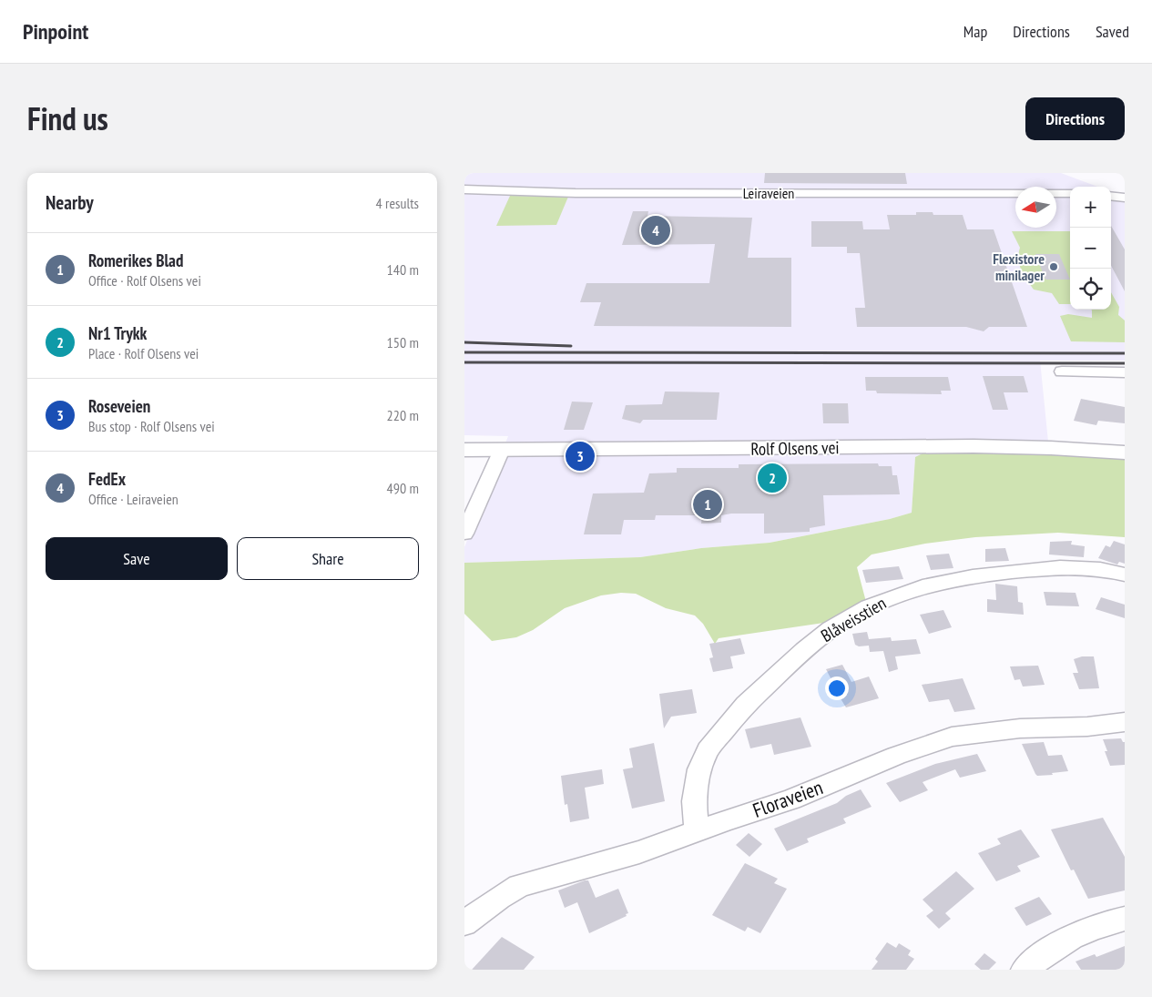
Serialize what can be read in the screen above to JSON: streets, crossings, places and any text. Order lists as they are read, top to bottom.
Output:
{
  "streets": {
    "main road": ["Rolf Olsens vei"],
    "street": ["Leiraveien", "Blåveisstien", "Floraveien"]
  },
  "crossings": [
    ["Blåveisstien", "Floraveien"]
  ],
  "places": ["Flexistore minilager"],
  "north": "left",
  "page": {
    "header": "Pinpoint",
    "nav": ["Map", "Directions", "Saved"],
    "title": "Find us",
    "buttons": [
      "Directions",
      ["Save", "Share"]
    ],
    "heading": ["Nearby", "4 results"],
    "map_buttons": ["+", "−"],
    "pins": [
      "4",
      "3",
      "2",
      "1"
    ],
    "list": [
      {
        "mark": "1",
        "name": "Romerikes Blad",
        "note": "Office · Rolf Olsens vei",
        "value": "140 m"
      },
      {
        "mark": "2",
        "name": "Nr1 Trykk",
        "note": "Place · Rolf Olsens vei",
        "value": "150 m"
      },
      {
        "mark": "3",
        "name": "Roseveien",
        "note": "Bus stop · Rolf Olsens vei",
        "value": "220 m"
      },
      {
        "mark": "4",
        "name": "FedEx",
        "note": "Office · Leiraveien",
        "value": "490 m"
      }
    ]
  }
}
